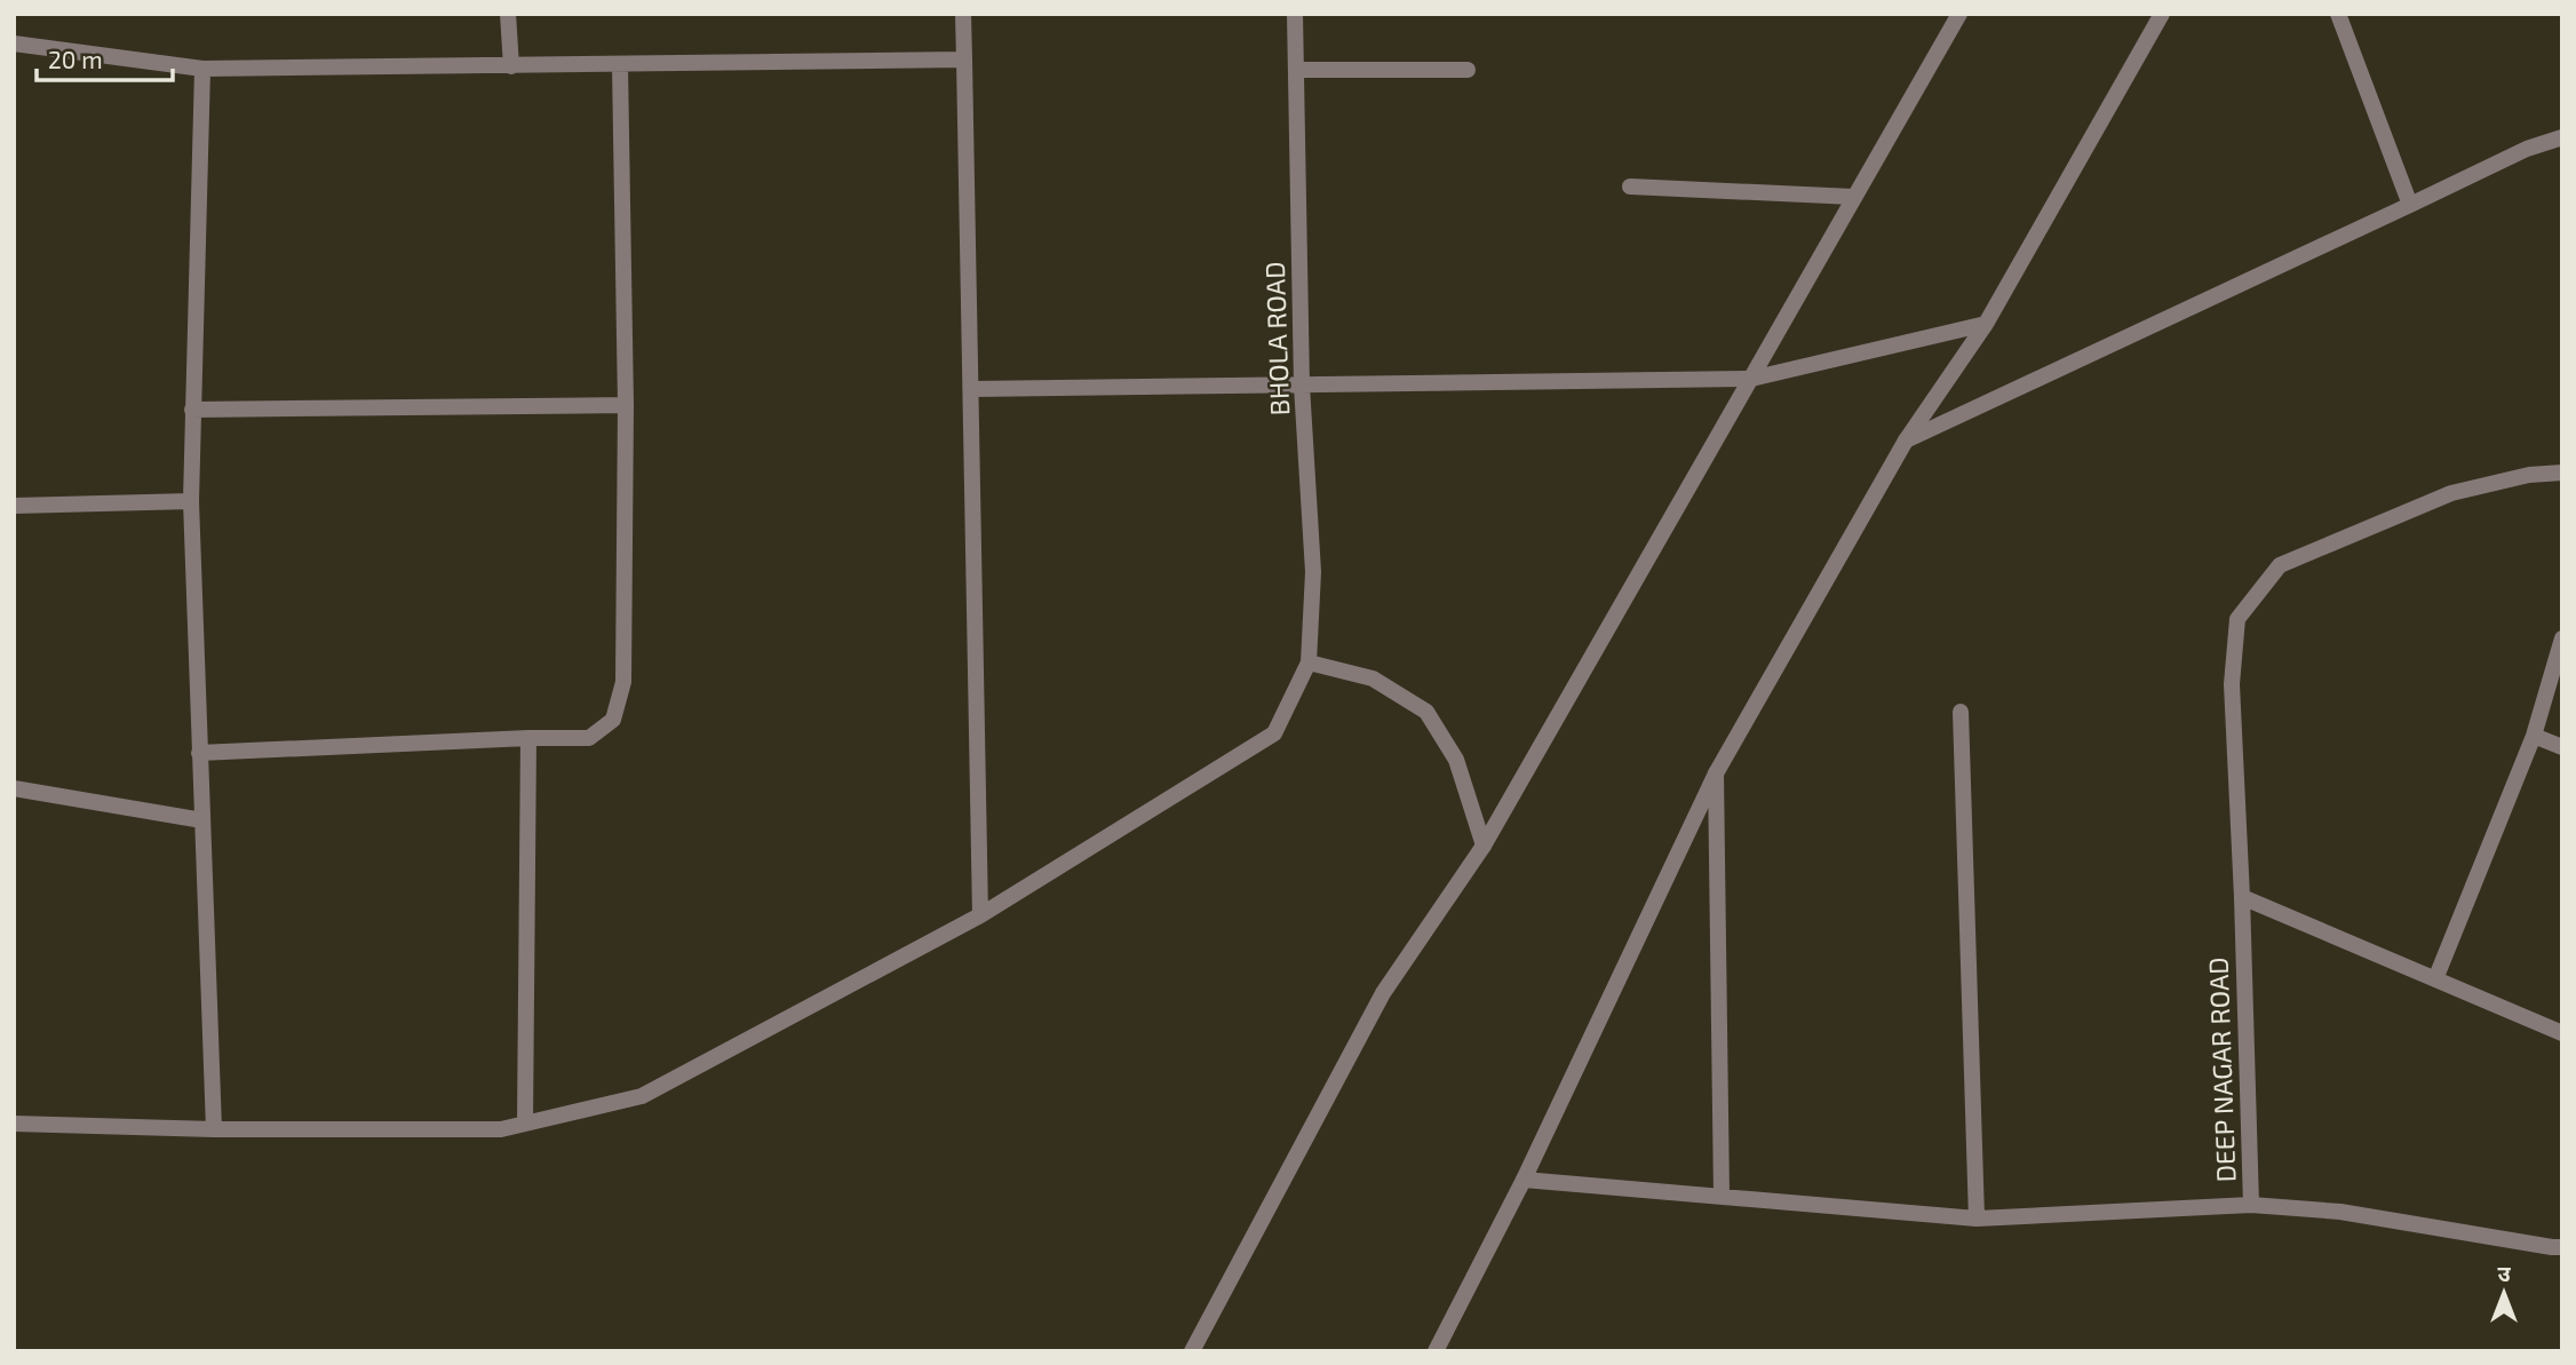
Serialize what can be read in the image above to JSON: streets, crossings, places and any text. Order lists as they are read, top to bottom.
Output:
{
  "streets": {
    "street": ["BHOLA ROAD", "DEEP NAGAR ROAD"]
  },
  "scale_bar": "20 m",
  "north": "top"
}
